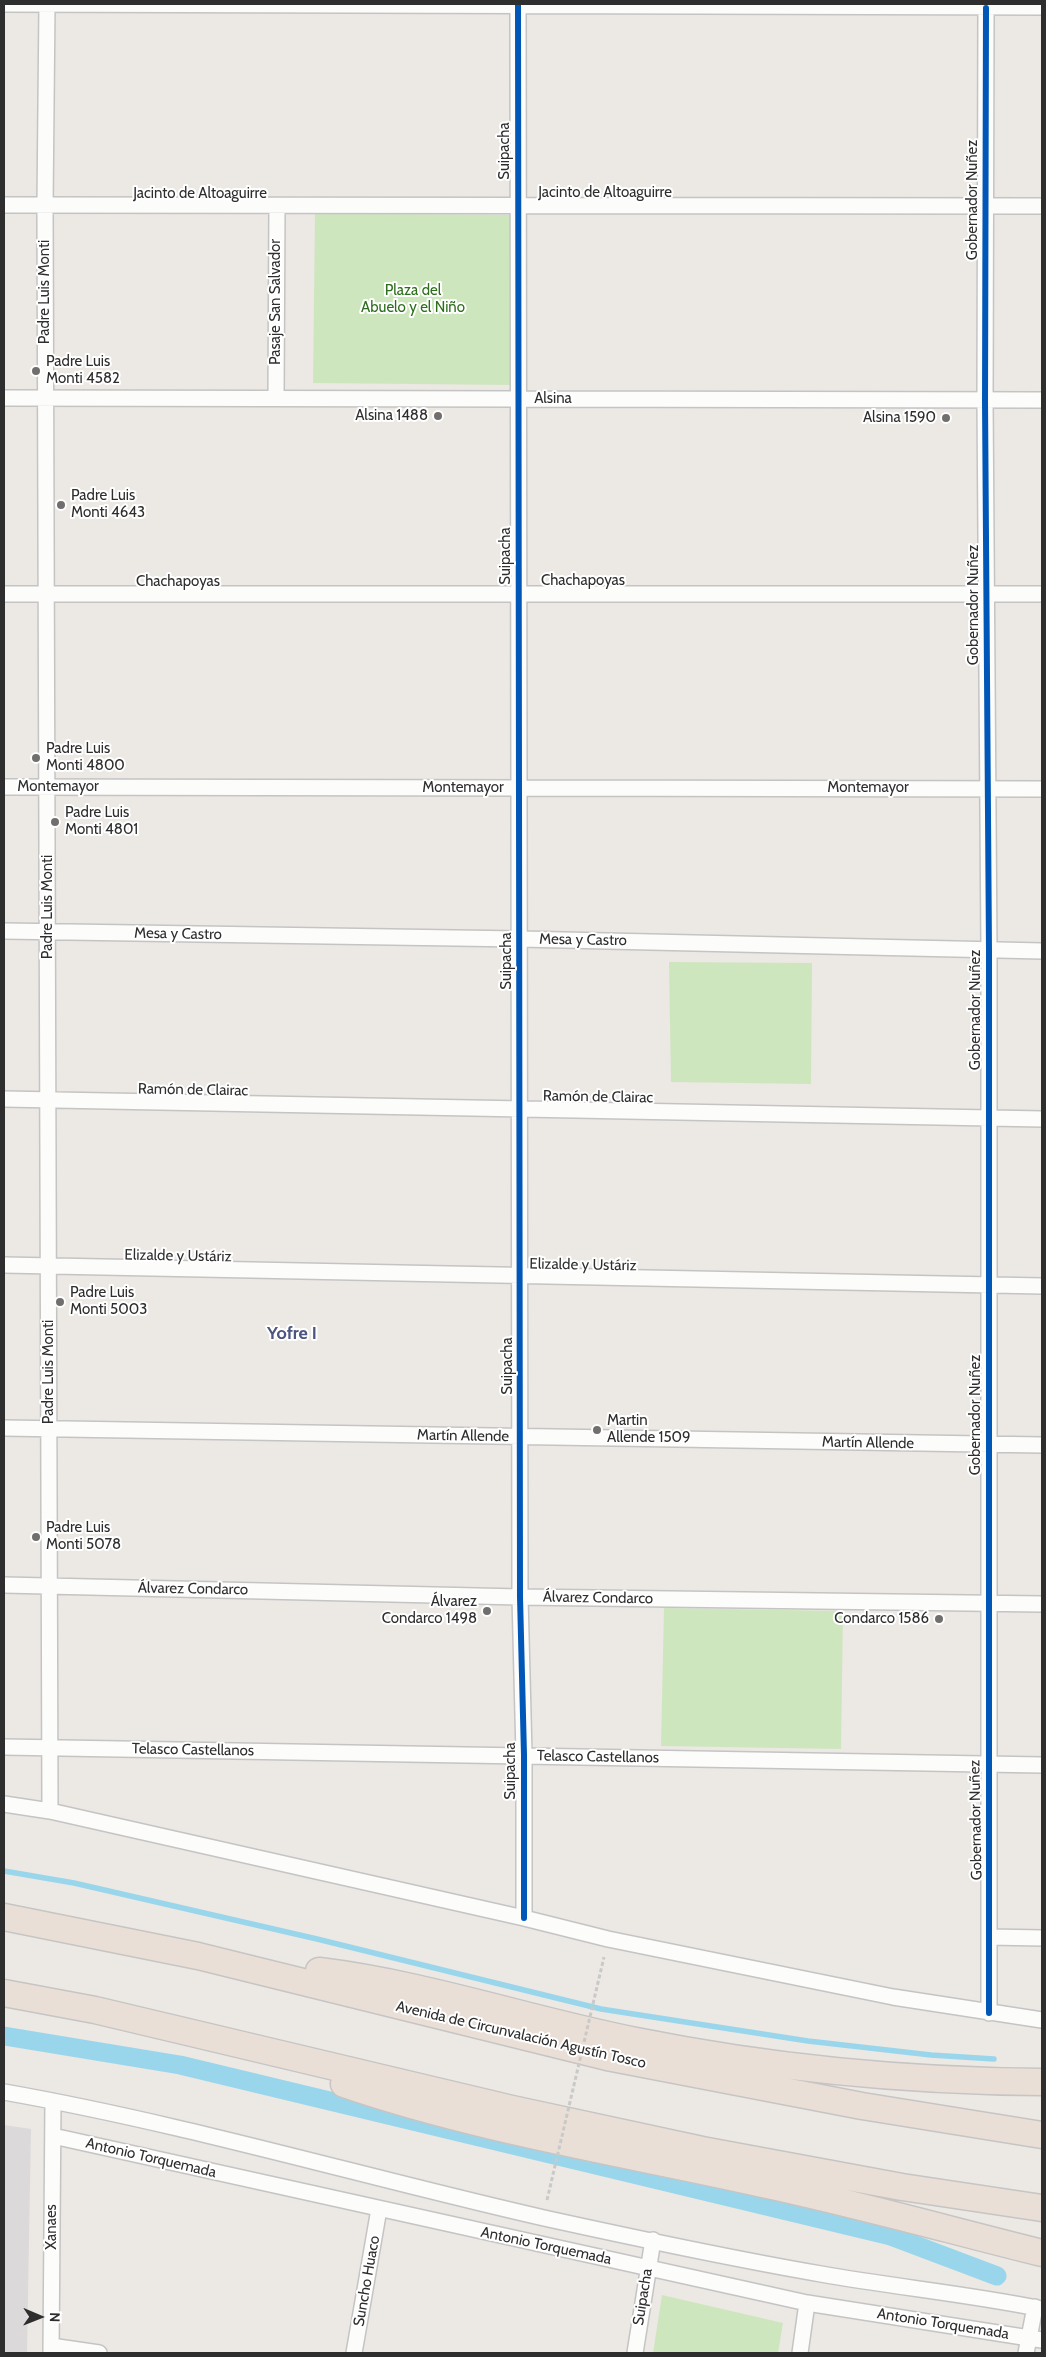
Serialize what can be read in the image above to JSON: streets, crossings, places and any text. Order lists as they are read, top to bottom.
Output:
{
  "streets": {
    "highway": ["Avenida de Circunvalación Agustín Tosco"],
    "street": [
      "Suipacha",
      "Jacinto de Altoaguirre",
      "Gobernador Nuñez",
      "Padre Luis Monti",
      "Pasaje San Salvador",
      "Alsina",
      "Chachapoyas",
      "Montemayor",
      "Mesa y Castro",
      "Ramón de Clairac",
      "Elizalde y Ustáriz",
      "Martín Allende",
      "Álvarez Condarco",
      "Telasco Castellanos",
      "Antonio Torquemada",
      "Xanaes",
      "Suncho Huaco"
    ]
  },
  "crossings": [
    ["Suipacha", "Jacinto de Altoaguirre"],
    ["Suipacha", "Alsina"],
    ["Suipacha", "Chachapoyas"],
    ["Suipacha", "Montemayor"],
    ["Suipacha", "Mesa y Castro"],
    ["Suipacha", "Ramón de Clairac"],
    ["Suipacha", "Elizalde y Ustáriz"],
    ["Suipacha", "Martín Allende"],
    ["Suipacha", "Álvarez Condarco"],
    ["Suipacha", "Telasco Castellanos"],
    ["Suipacha", "Antonio Torquemada"],
    ["Jacinto de Altoaguirre", "Gobernador Nuñez"],
    ["Jacinto de Altoaguirre", "Padre Luis Monti"],
    ["Jacinto de Altoaguirre", "Pasaje San Salvador"],
    ["Gobernador Nuñez", "Alsina"],
    ["Gobernador Nuñez", "Chachapoyas"],
    ["Gobernador Nuñez", "Montemayor"],
    ["Gobernador Nuñez", "Mesa y Castro"],
    ["Gobernador Nuñez", "Ramón de Clairac"],
    ["Gobernador Nuñez", "Elizalde y Ustáriz"],
    ["Gobernador Nuñez", "Martín Allende"],
    ["Gobernador Nuñez", "Álvarez Condarco"],
    ["Gobernador Nuñez", "Telasco Castellanos"],
    ["Padre Luis Monti", "Alsina"],
    ["Padre Luis Monti", "Chachapoyas"],
    ["Padre Luis Monti", "Montemayor"],
    ["Padre Luis Monti", "Mesa y Castro"],
    ["Padre Luis Monti", "Ramón de Clairac"],
    ["Padre Luis Monti", "Elizalde y Ustáriz"],
    ["Padre Luis Monti", "Martín Allende"],
    ["Padre Luis Monti", "Álvarez Condarco"],
    ["Padre Luis Monti", "Telasco Castellanos"],
    ["Pasaje San Salvador", "Alsina"],
    ["Antonio Torquemada", "Xanaes"],
    ["Antonio Torquemada", "Suncho Huaco"]
  ],
  "districts": ["Yofre I"],
  "parks": ["Plaza del Abuelo y el Niño"],
  "places": [
    "Padre Luis Monti 4582",
    "Alsina 1488",
    "Alsina 1590",
    "Padre Luis Monti 4643",
    "Padre Luis Monti 4800",
    "Padre Luis Monti 4801",
    "Padre Luis Monti 5003",
    "Martin Allende 1509",
    "Padre Luis Monti 5078",
    "Álvarez Condarco 1498",
    "Condarco 1586"
  ],
  "north": "right"
}
